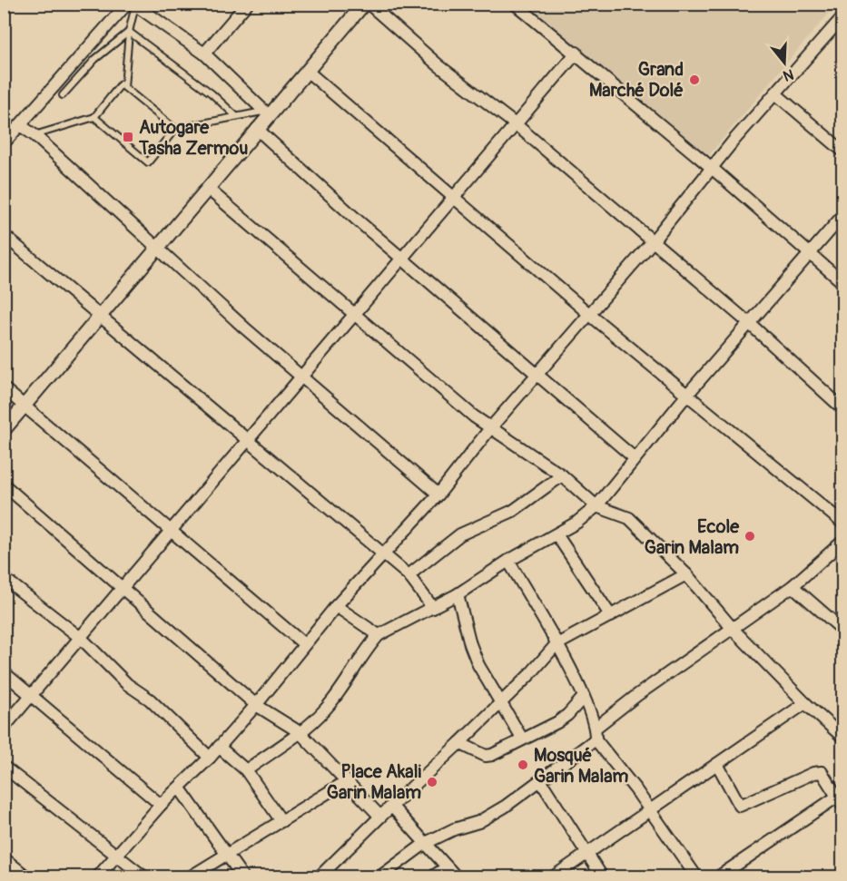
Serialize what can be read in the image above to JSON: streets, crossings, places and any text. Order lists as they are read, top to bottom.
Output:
{
  "places": {
    "other": [
      "Grand Marché Dolé",
      "Ecole Garin Malam",
      "Mosqué Garin Malam",
      "Place Akali Garin Malam"
    ],
    "transit": ["Autogare Tasha Zermou"]
  },
  "north": "bottom"
}
